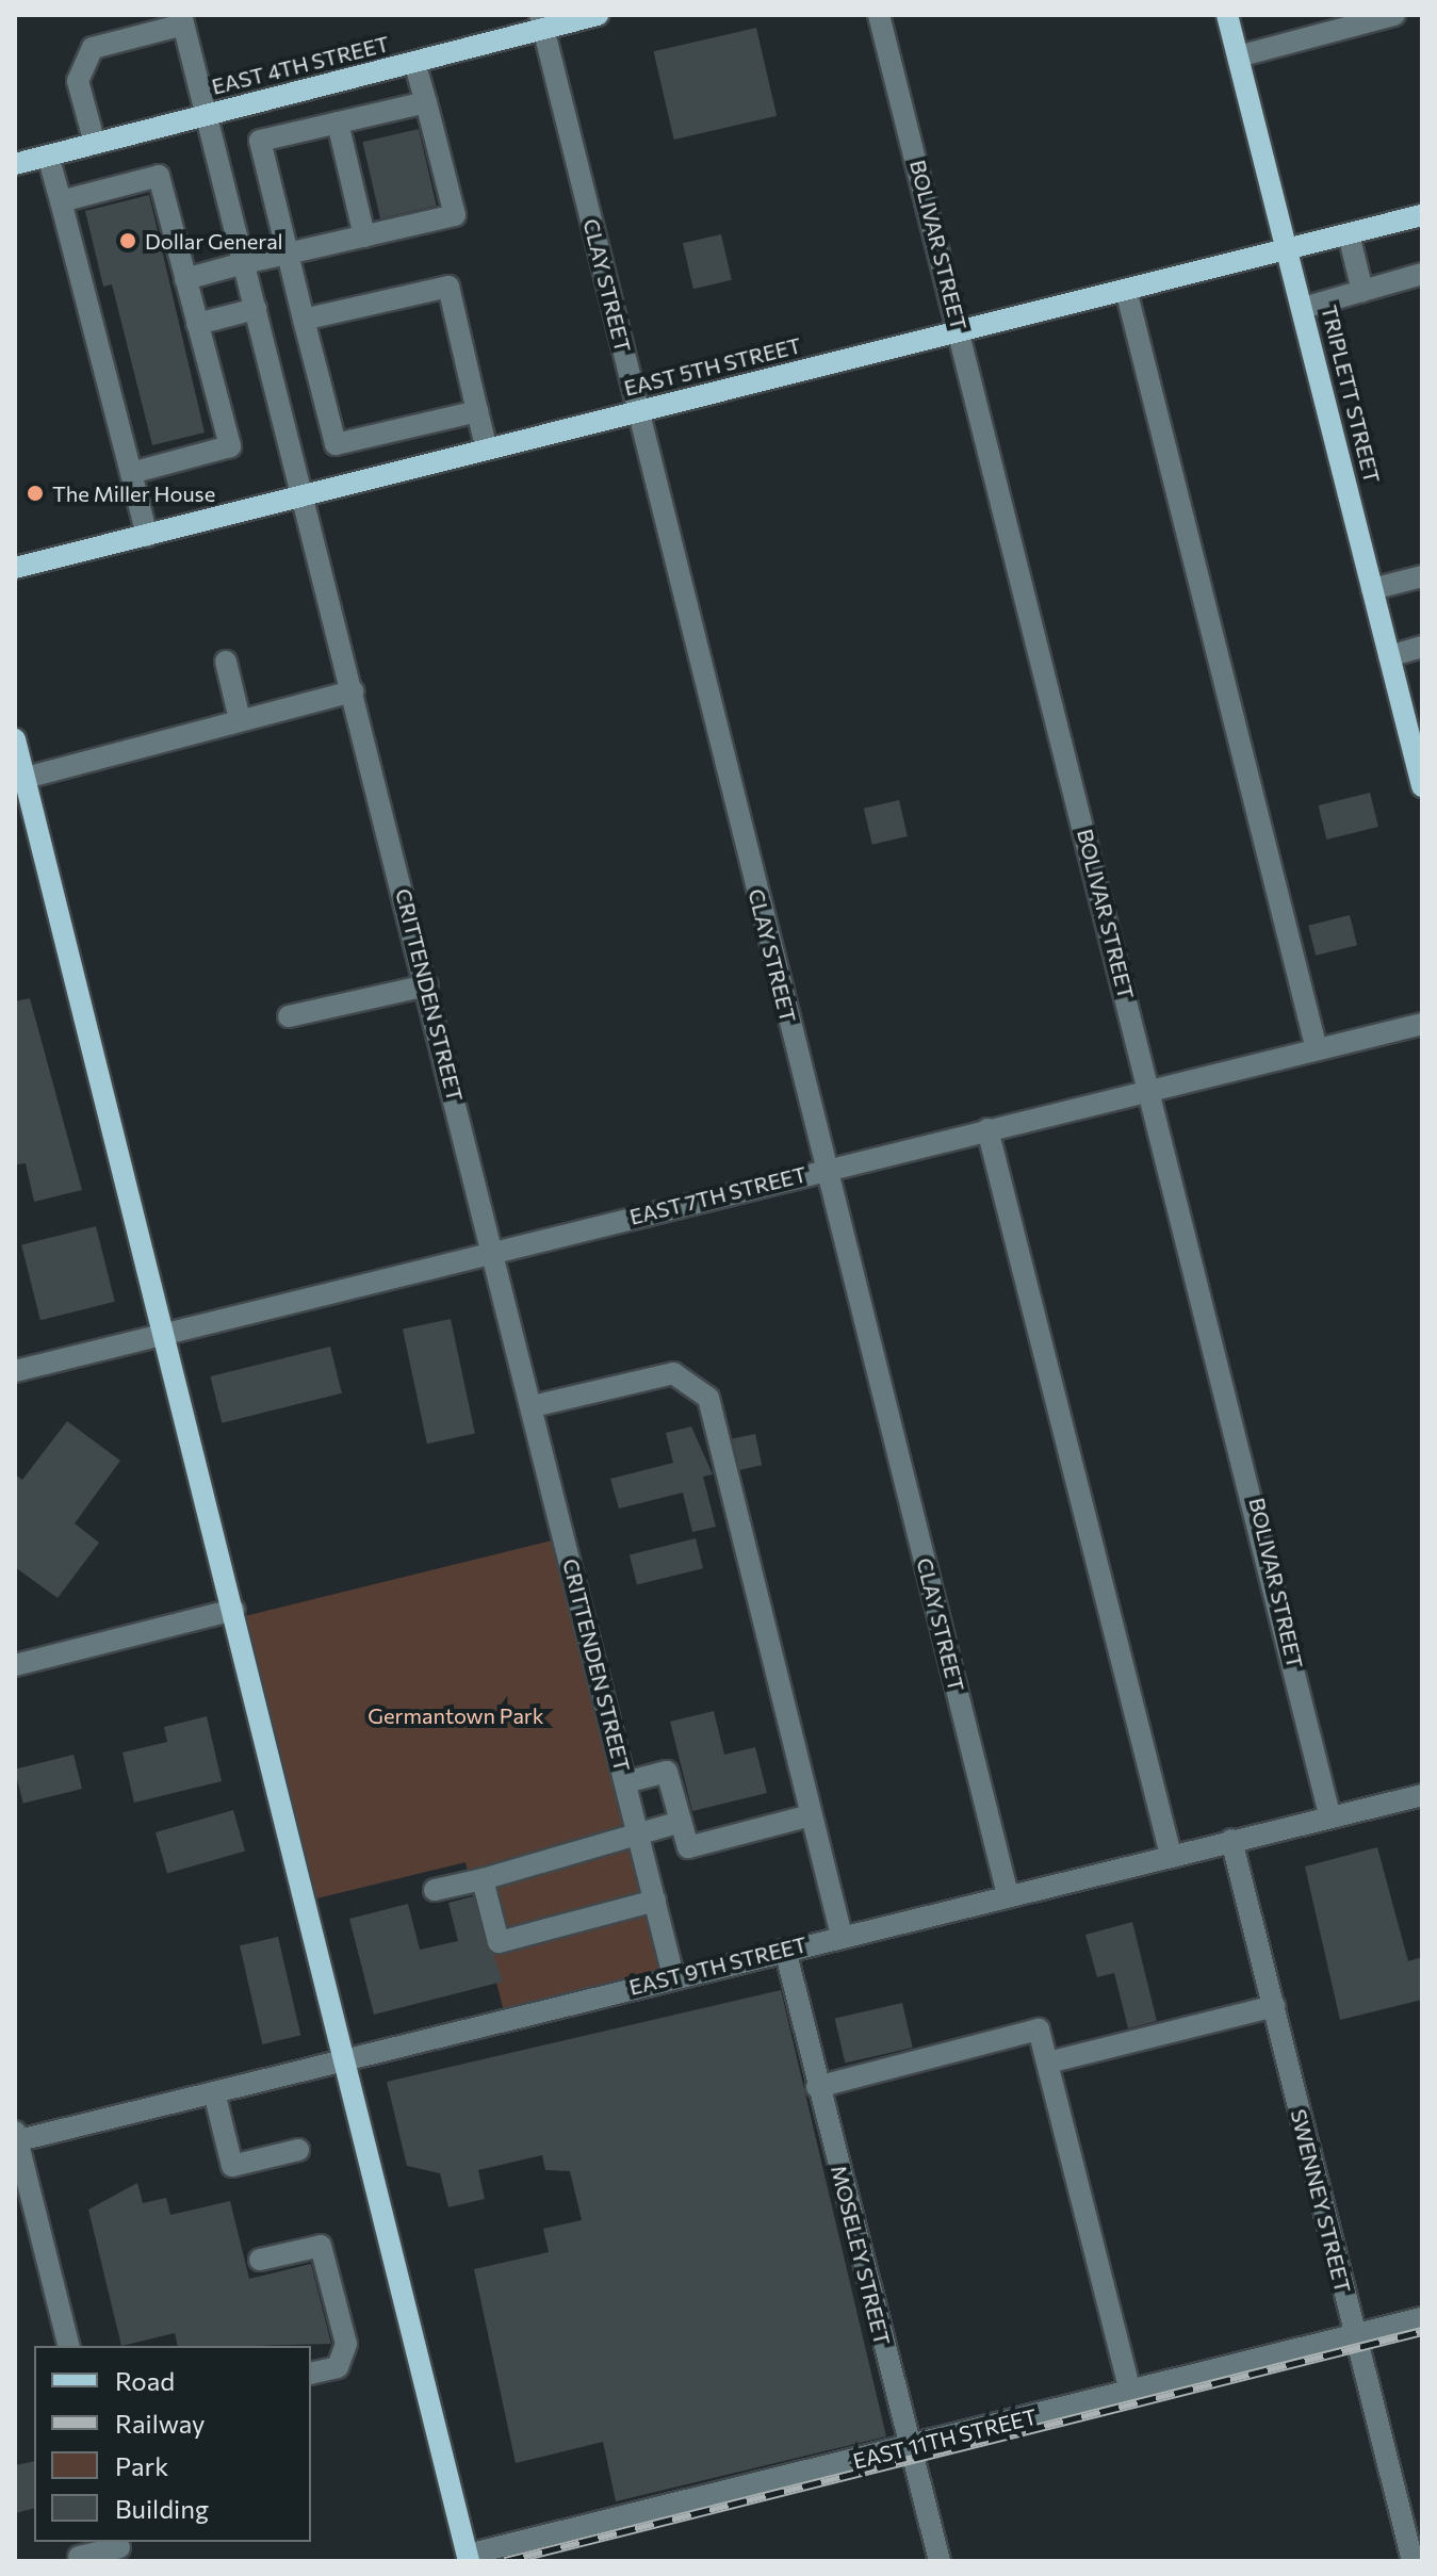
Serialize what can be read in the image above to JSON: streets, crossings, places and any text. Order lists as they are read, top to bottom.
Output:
{
  "streets": {
    "main road": ["EAST 4TH STREET", "EAST 5TH STREET", "TRIPLETT STREET"],
    "street": [
      "BOLIVAR STREET",
      "CLAY STREET",
      "CRITTENDEN STREET",
      "EAST 7TH STREET",
      "EAST 9TH STREET",
      "SWENNEY STREET",
      "MOSELEY STREET",
      "EAST 11TH STREET"
    ]
  },
  "crossings": [
    ["EAST 4TH STREET", "CLAY STREET"],
    ["EAST 4TH STREET", "CRITTENDEN STREET"],
    ["BOLIVAR STREET", "EAST 5TH STREET"],
    ["BOLIVAR STREET", "EAST 7TH STREET"],
    ["BOLIVAR STREET", "EAST 9TH STREET"],
    ["CLAY STREET", "EAST 5TH STREET"],
    ["CLAY STREET", "EAST 7TH STREET"],
    ["CLAY STREET", "EAST 9TH STREET"],
    ["EAST 5TH STREET", "TRIPLETT STREET"],
    ["EAST 5TH STREET", "CRITTENDEN STREET"],
    ["CRITTENDEN STREET", "EAST 7TH STREET"],
    ["CRITTENDEN STREET", "EAST 9TH STREET"],
    ["EAST 9TH STREET", "SWENNEY STREET"],
    ["EAST 9TH STREET", "MOSELEY STREET"],
    ["SWENNEY STREET", "EAST 11TH STREET"],
    ["MOSELEY STREET", "EAST 11TH STREET"]
  ],
  "parks": ["Germantown Park"],
  "places": ["Dollar General", "The Miller House"],
  "legend": [
    "Road",
    "Railway",
    "Park",
    "Building"
  ]
}
